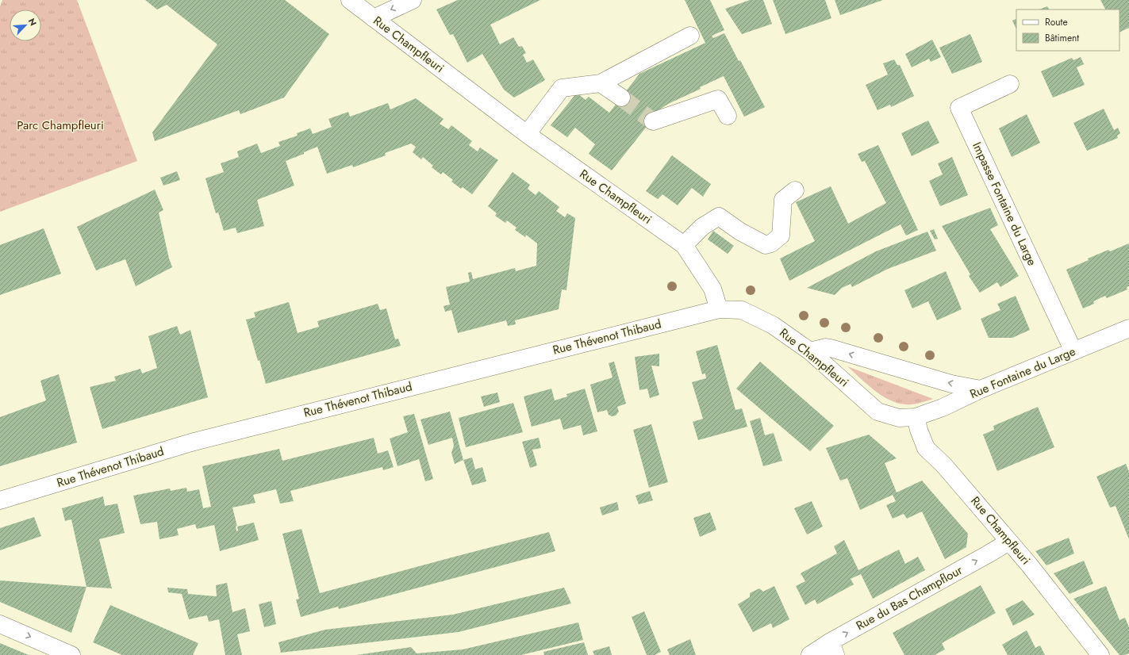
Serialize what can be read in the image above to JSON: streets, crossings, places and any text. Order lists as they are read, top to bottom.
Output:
{
  "streets": {
    "street": [
      "Rue Champfleuri",
      "Impasse Fontaine du Large",
      "Rue Thévenot Thibaud",
      "Rue Fontaine du Large",
      "Rue du Bas Champflour"
    ]
  },
  "crossings": [
    ["Rue Champfleuri", "Rue Thévenot Thibaud"],
    ["Rue Champfleuri", "Rue Fontaine du Large"],
    ["Rue Champfleuri", "Rue du Bas Champflour"],
    ["Impasse Fontaine du Large", "Rue Fontaine du Large"]
  ],
  "one_way": ["Rue du Bas Champflour"],
  "parks": ["Parc Champfleuri"],
  "legend": ["Route", "Bâtiment"],
  "north": "top right"
}
